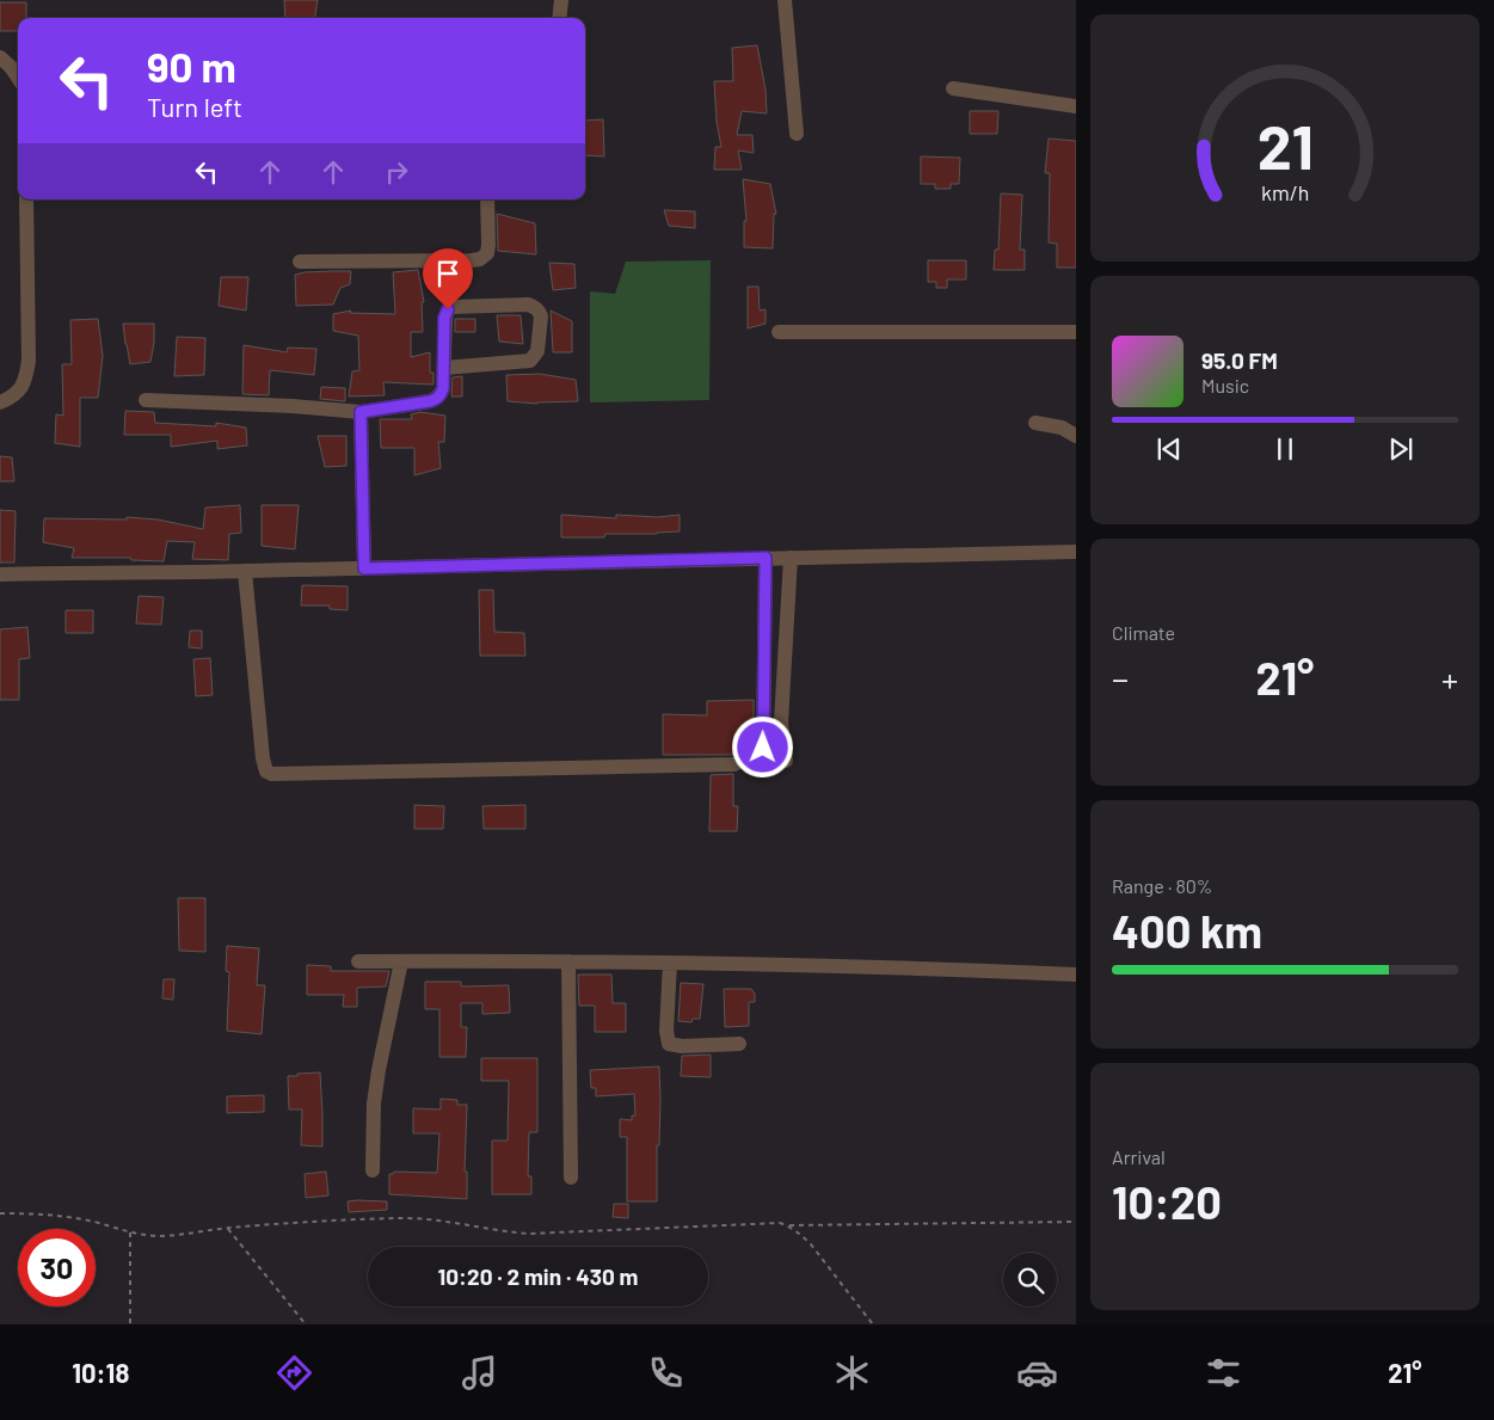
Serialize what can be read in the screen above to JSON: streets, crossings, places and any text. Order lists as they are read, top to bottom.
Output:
{
  "page": {
    "turn": ["90 m", "Turn left"],
    "song": ["95.0 FM", "Music"],
    "tile": [
      "Climate",
      ["Range · 80%", "400 km"],
      ["Arrival", "10:20"]
    ],
    "heat": ["−", "21°", "+"],
    "limit": "30",
    "trip": "10:20 · 2 min · 430 m",
    "tabs": ["10:18", "21°"],
    "gauge": ["21", "km/h"]
  }
}
